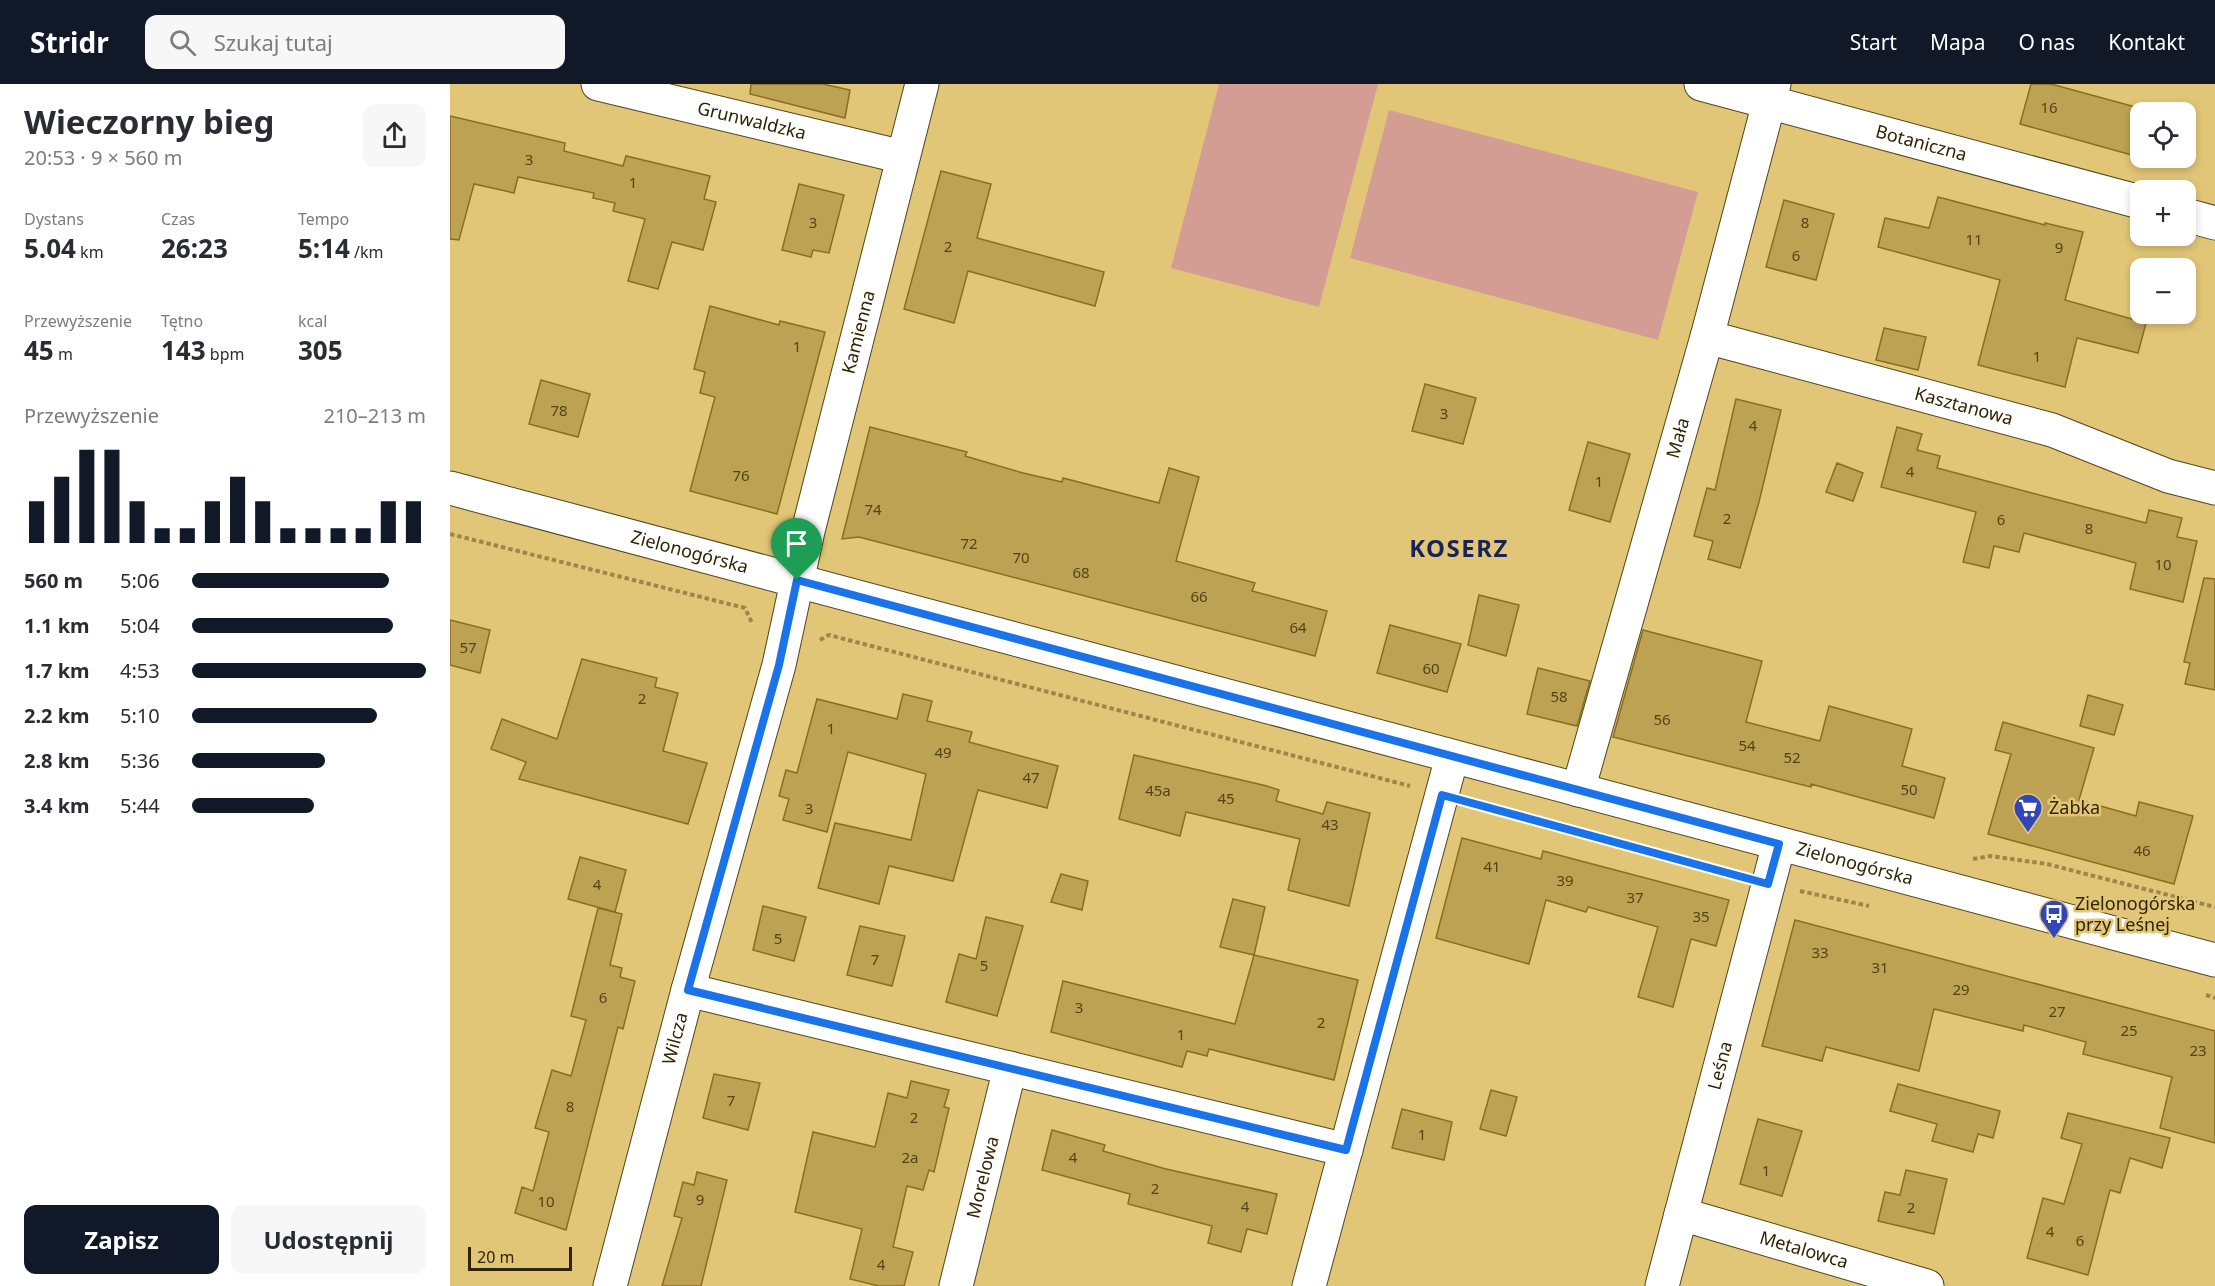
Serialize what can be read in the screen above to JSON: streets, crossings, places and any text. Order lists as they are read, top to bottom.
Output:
{
  "streets": {
    "street": [
      "Grunwaldzka",
      "Botaniczna",
      "Kamienna",
      "Kasztanowa",
      "Mała",
      "Zielonogórska",
      "Wilcza",
      "Leśna",
      "Morelowa",
      "Metalowca"
    ]
  },
  "crossings": [
    ["Grunwaldzka", "Kamienna"],
    ["Botaniczna", "Mała"],
    ["Kamienna", "Zielonogórska"],
    ["Kamienna", "Wilcza"],
    ["Kasztanowa", "Mała"],
    ["Mała", "Zielonogórska"],
    ["Zielonogórska", "Wilcza"],
    ["Zielonogórska", "Leśna"],
    ["Leśna", "Metalowca"]
  ],
  "districts": ["KOSERZ"],
  "places": {
    "supermarket": ["Żabka"],
    "bus stop": ["Zielonogórska przy Leśnej"]
  },
  "house_numbers": [
    "16",
    "3",
    "1",
    "3",
    "8",
    "11",
    "2",
    "9",
    "6",
    "1",
    "1",
    "78",
    "3",
    "4",
    "4",
    "76",
    "1",
    "74",
    "2",
    "6",
    "8",
    "72",
    "70",
    "10",
    "68",
    "66",
    "64",
    "57",
    "60",
    "58",
    "2",
    "56",
    "1",
    "54",
    "49",
    "52",
    "47",
    "50",
    "45a",
    "45",
    "3",
    "43",
    "46",
    "41",
    "39",
    "4",
    "37",
    "35",
    "5",
    "33",
    "7",
    "5",
    "31",
    "29",
    "6",
    "3",
    "27",
    "2",
    "25",
    "1",
    "23",
    "7",
    "8",
    "2",
    "1",
    "2a",
    "4",
    "1",
    "2",
    "9",
    "10",
    "4",
    "2",
    "4",
    "6",
    "4"
  ],
  "scale_bar": "20 m",
  "page": {
    "header": "Stridr",
    "search": "Szukaj tutaj",
    "nav": [
      "Start",
      "Mapa",
      "O nas",
      "Kontakt"
    ],
    "heading": ["Wieczorny bieg", "20:53 · 9 × 560 m"],
    "map_buttons": ["+", "−"],
    "stats": [
      ["Dystans", "5.04 km"],
      ["Czas", "26:23"],
      ["Tempo", "5:14 /km"],
      ["Przewyższenie", "45 m"],
      ["Tętno", "143 bpm"],
      ["kcal", "305"]
    ],
    "chart": ["Przewyższenie", "210–213 m"],
    "list": [
      {
        "name": "560 m",
        "note": "5:06"
      },
      {
        "name": "1.1 km",
        "note": "5:04"
      },
      {
        "name": "1.7 km",
        "note": "4:53"
      },
      {
        "name": "2.2 km",
        "note": "5:10"
      },
      {
        "name": "2.8 km",
        "note": "5:36"
      },
      {
        "name": "3.4 km",
        "note": "5:44"
      }
    ],
    "buttons": ["Zapisz", "Udostępnij"],
    "scale": "20 m"
  }
}
